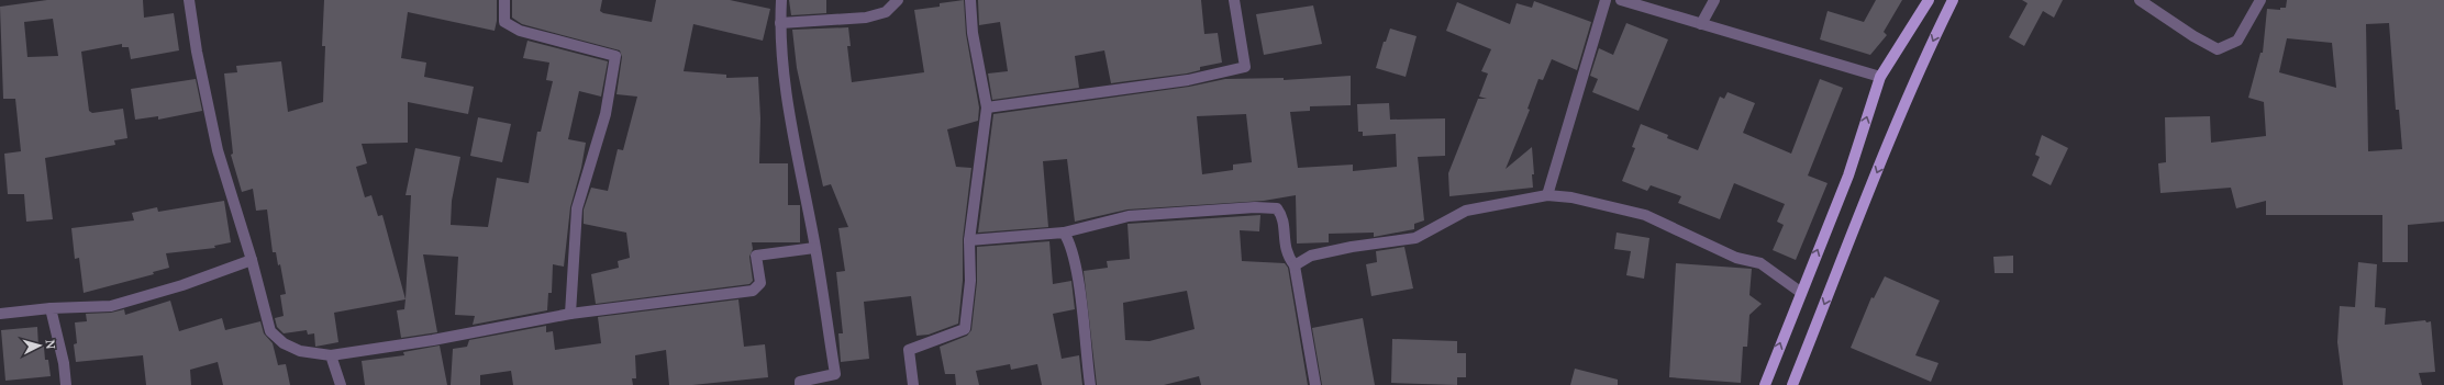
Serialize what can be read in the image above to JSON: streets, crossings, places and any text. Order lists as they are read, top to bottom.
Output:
{
  "north": "right"
}
